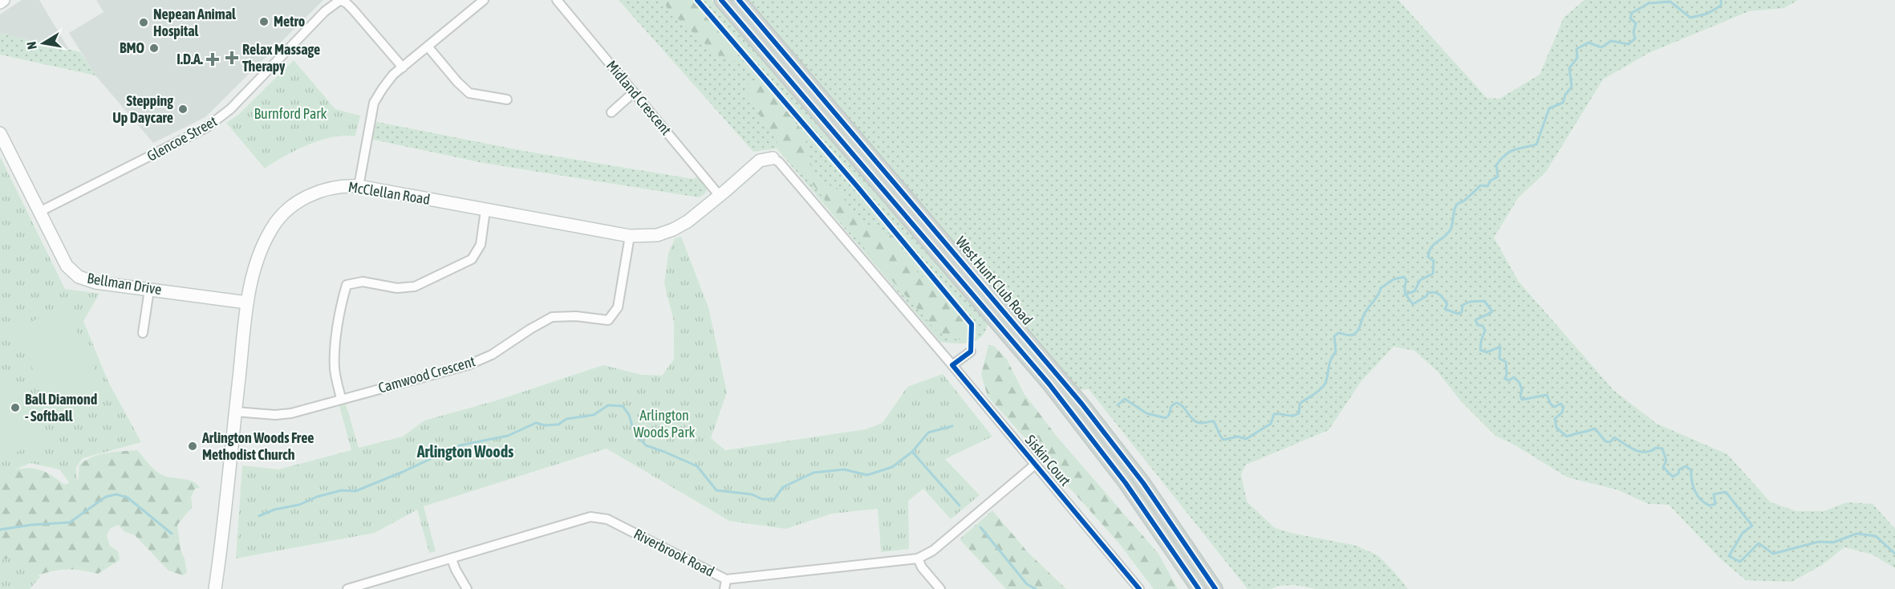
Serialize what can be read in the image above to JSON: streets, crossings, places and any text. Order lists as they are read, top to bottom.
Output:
{
  "streets": {
    "main road": ["West Hunt Club Road"],
    "street": [
      "Midland Crescent",
      "Glencoe Street",
      "McClellan Road",
      "Bellman Drive",
      "Camwood Crescent",
      "Siskin Court",
      "Riverbrook Road"
    ]
  },
  "crossings": [
    ["Midland Crescent", "McClellan Road"],
    ["Glencoe Street", "Bellman Drive"],
    ["McClellan Road", "Bellman Drive"],
    ["McClellan Road", "Camwood Crescent"],
    ["McClellan Road", "Siskin Court"],
    ["Siskin Court", "Riverbrook Road"]
  ],
  "districts": ["Arlington Woods"],
  "parks": ["Burnford Park", "Arlington Woods Park"],
  "places": {
    "other": [
      "Metro",
      "Nepean Animal Hospital",
      "BMO",
      "Stepping Up Daycare",
      "Ball Diamond - Softball",
      "Arlington Woods Free Methodist Church"
    ],
    "health": ["Relax Massage Therapy", "I.D.A."]
  },
  "north": "left"
}
